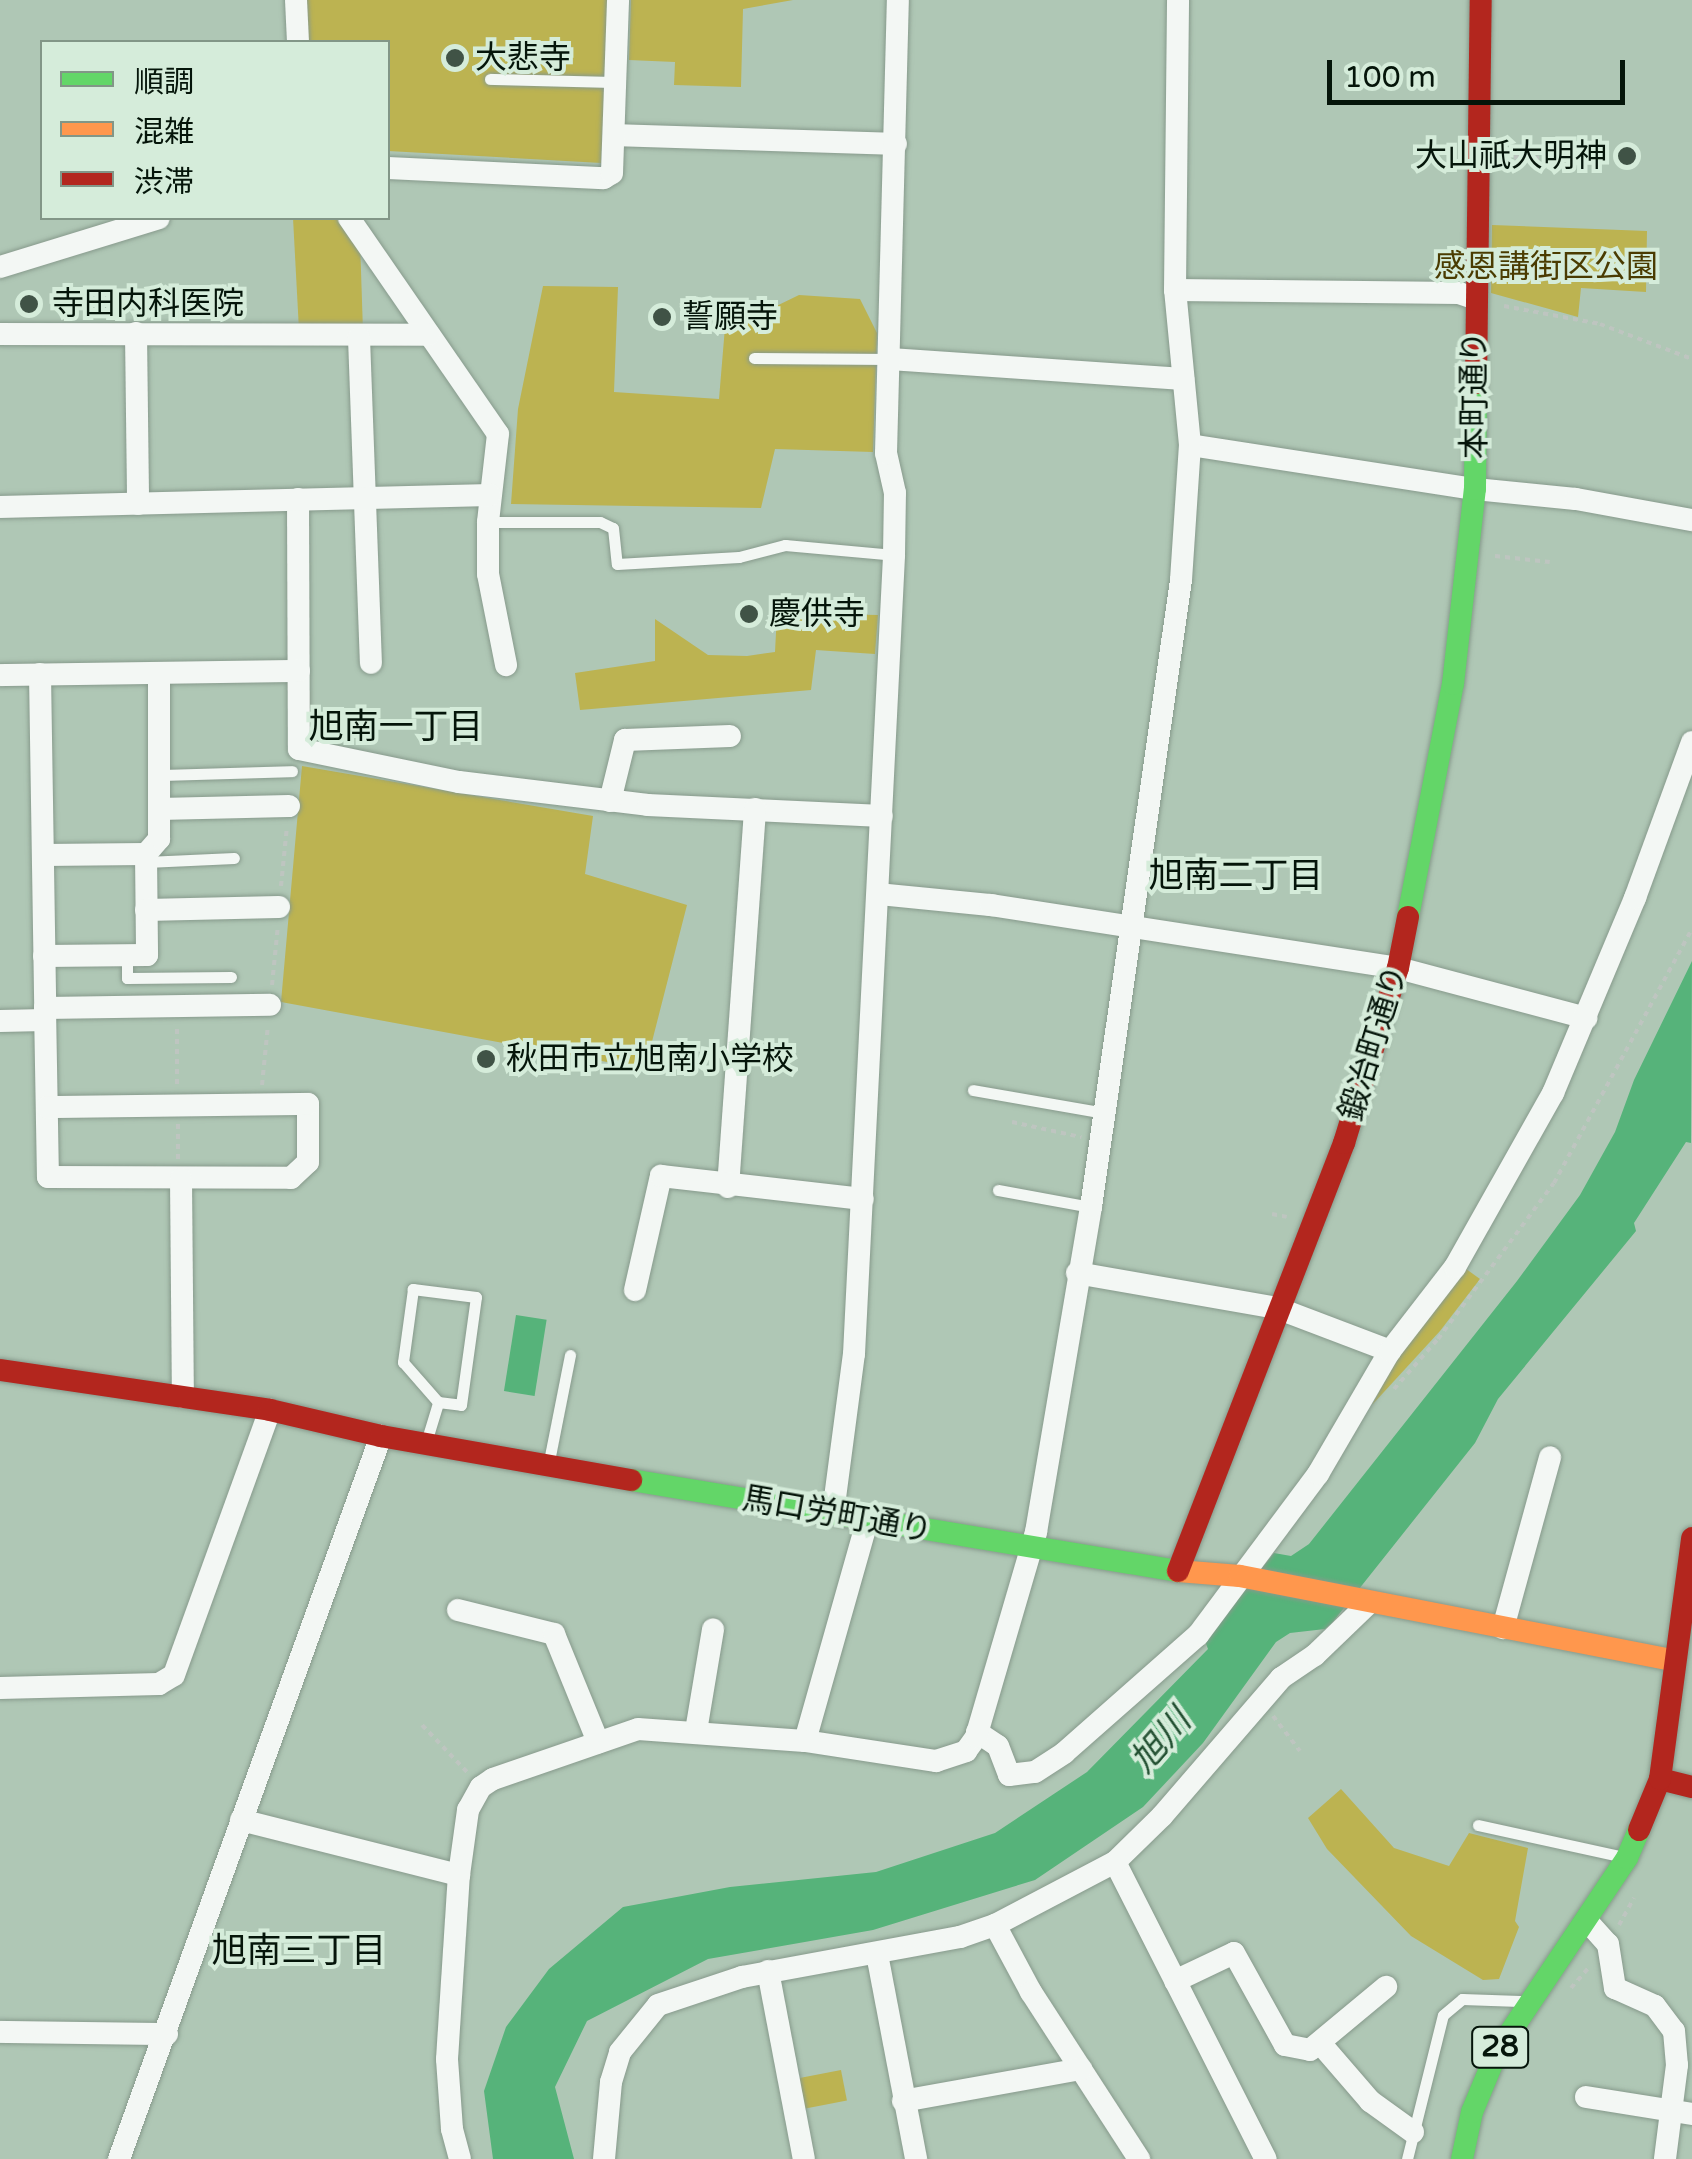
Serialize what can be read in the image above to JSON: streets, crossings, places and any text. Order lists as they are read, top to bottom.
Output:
{
  "streets": {
    "street": [
      "本町通り",
      "鍛冶町通り",
      "馬口労町通り",
      "28"
    ]
  },
  "crossings": [
    ["本町通り", "鍛冶町通り"],
    ["鍛冶町通り", "馬口労町通り"],
    ["馬口労町通り", "28"]
  ],
  "districts": ["旭南一丁目", "旭南二丁目", "旭南三丁目"],
  "water": ["旭川"],
  "parks": ["感恩講街区公園"],
  "places": [
    "大悲寺",
    "大山祇大明神",
    "寺田内科医院",
    "誓願寺",
    "慶供寺",
    "秋田市立旭南小学校"
  ],
  "legend": ["順調", "混雑", "渋滞"],
  "scale_bar": "100 m"
}
